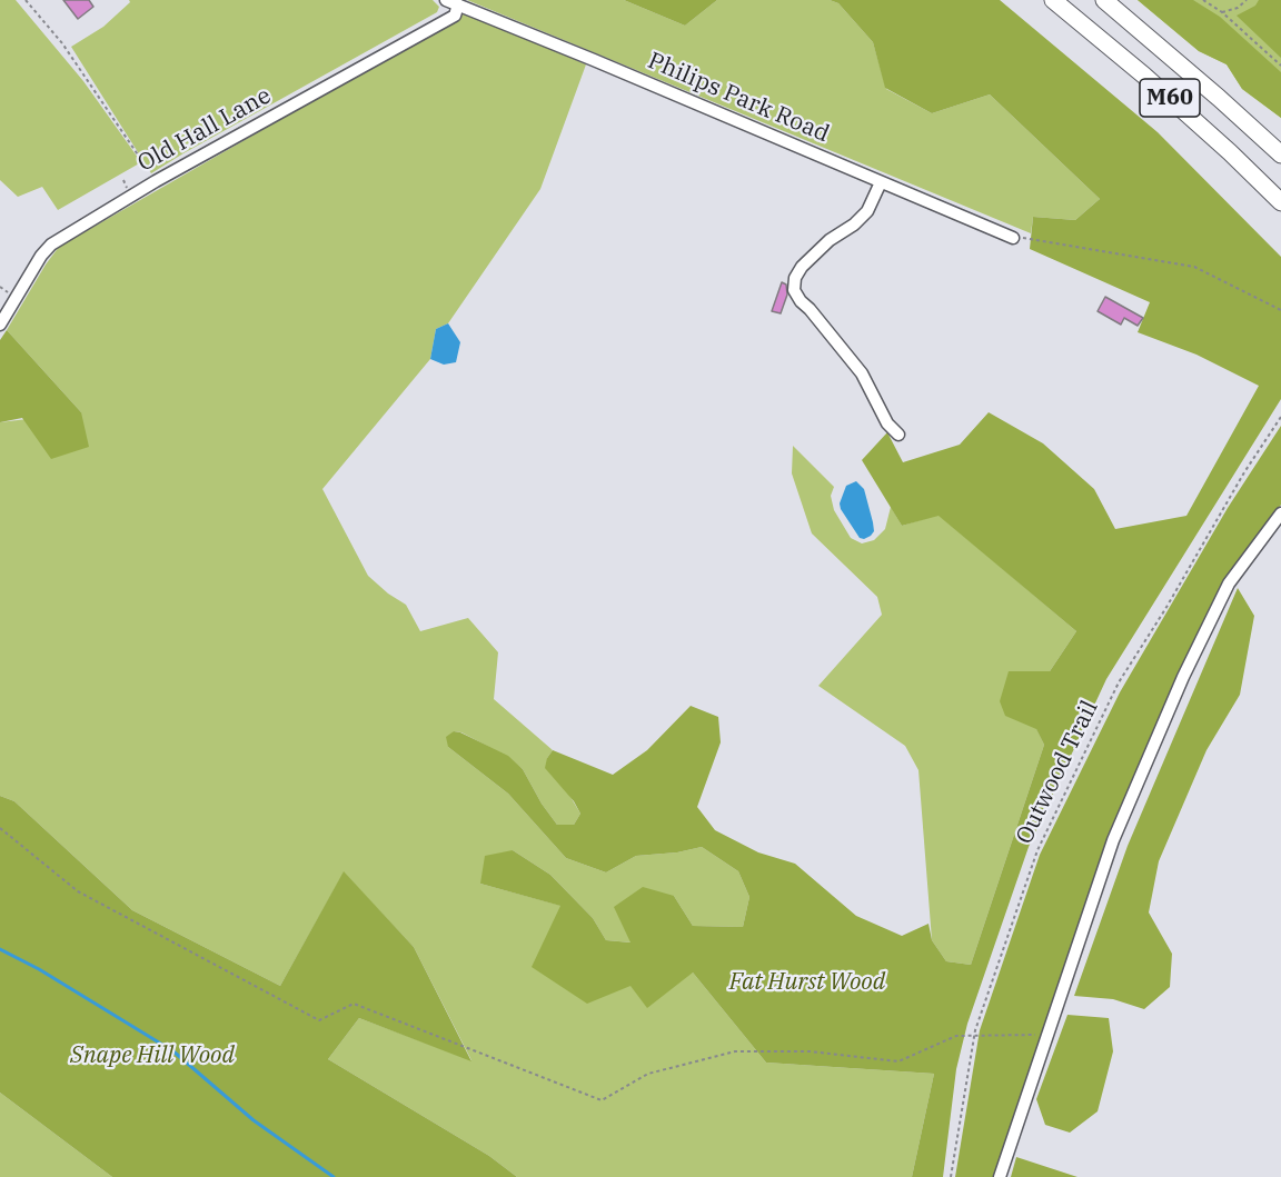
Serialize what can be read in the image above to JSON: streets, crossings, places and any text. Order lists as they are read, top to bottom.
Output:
{
  "streets": {
    "highway": ["M60"],
    "street": ["Philips Park Road", "Old Hall Lane"],
    "path": ["Outwood Trail"]
  },
  "crossings": [
    ["Philips Park Road", "Old Hall Lane"]
  ],
  "parks": ["Fat Hurst Wood", "Snape Hill Wood"]
}
